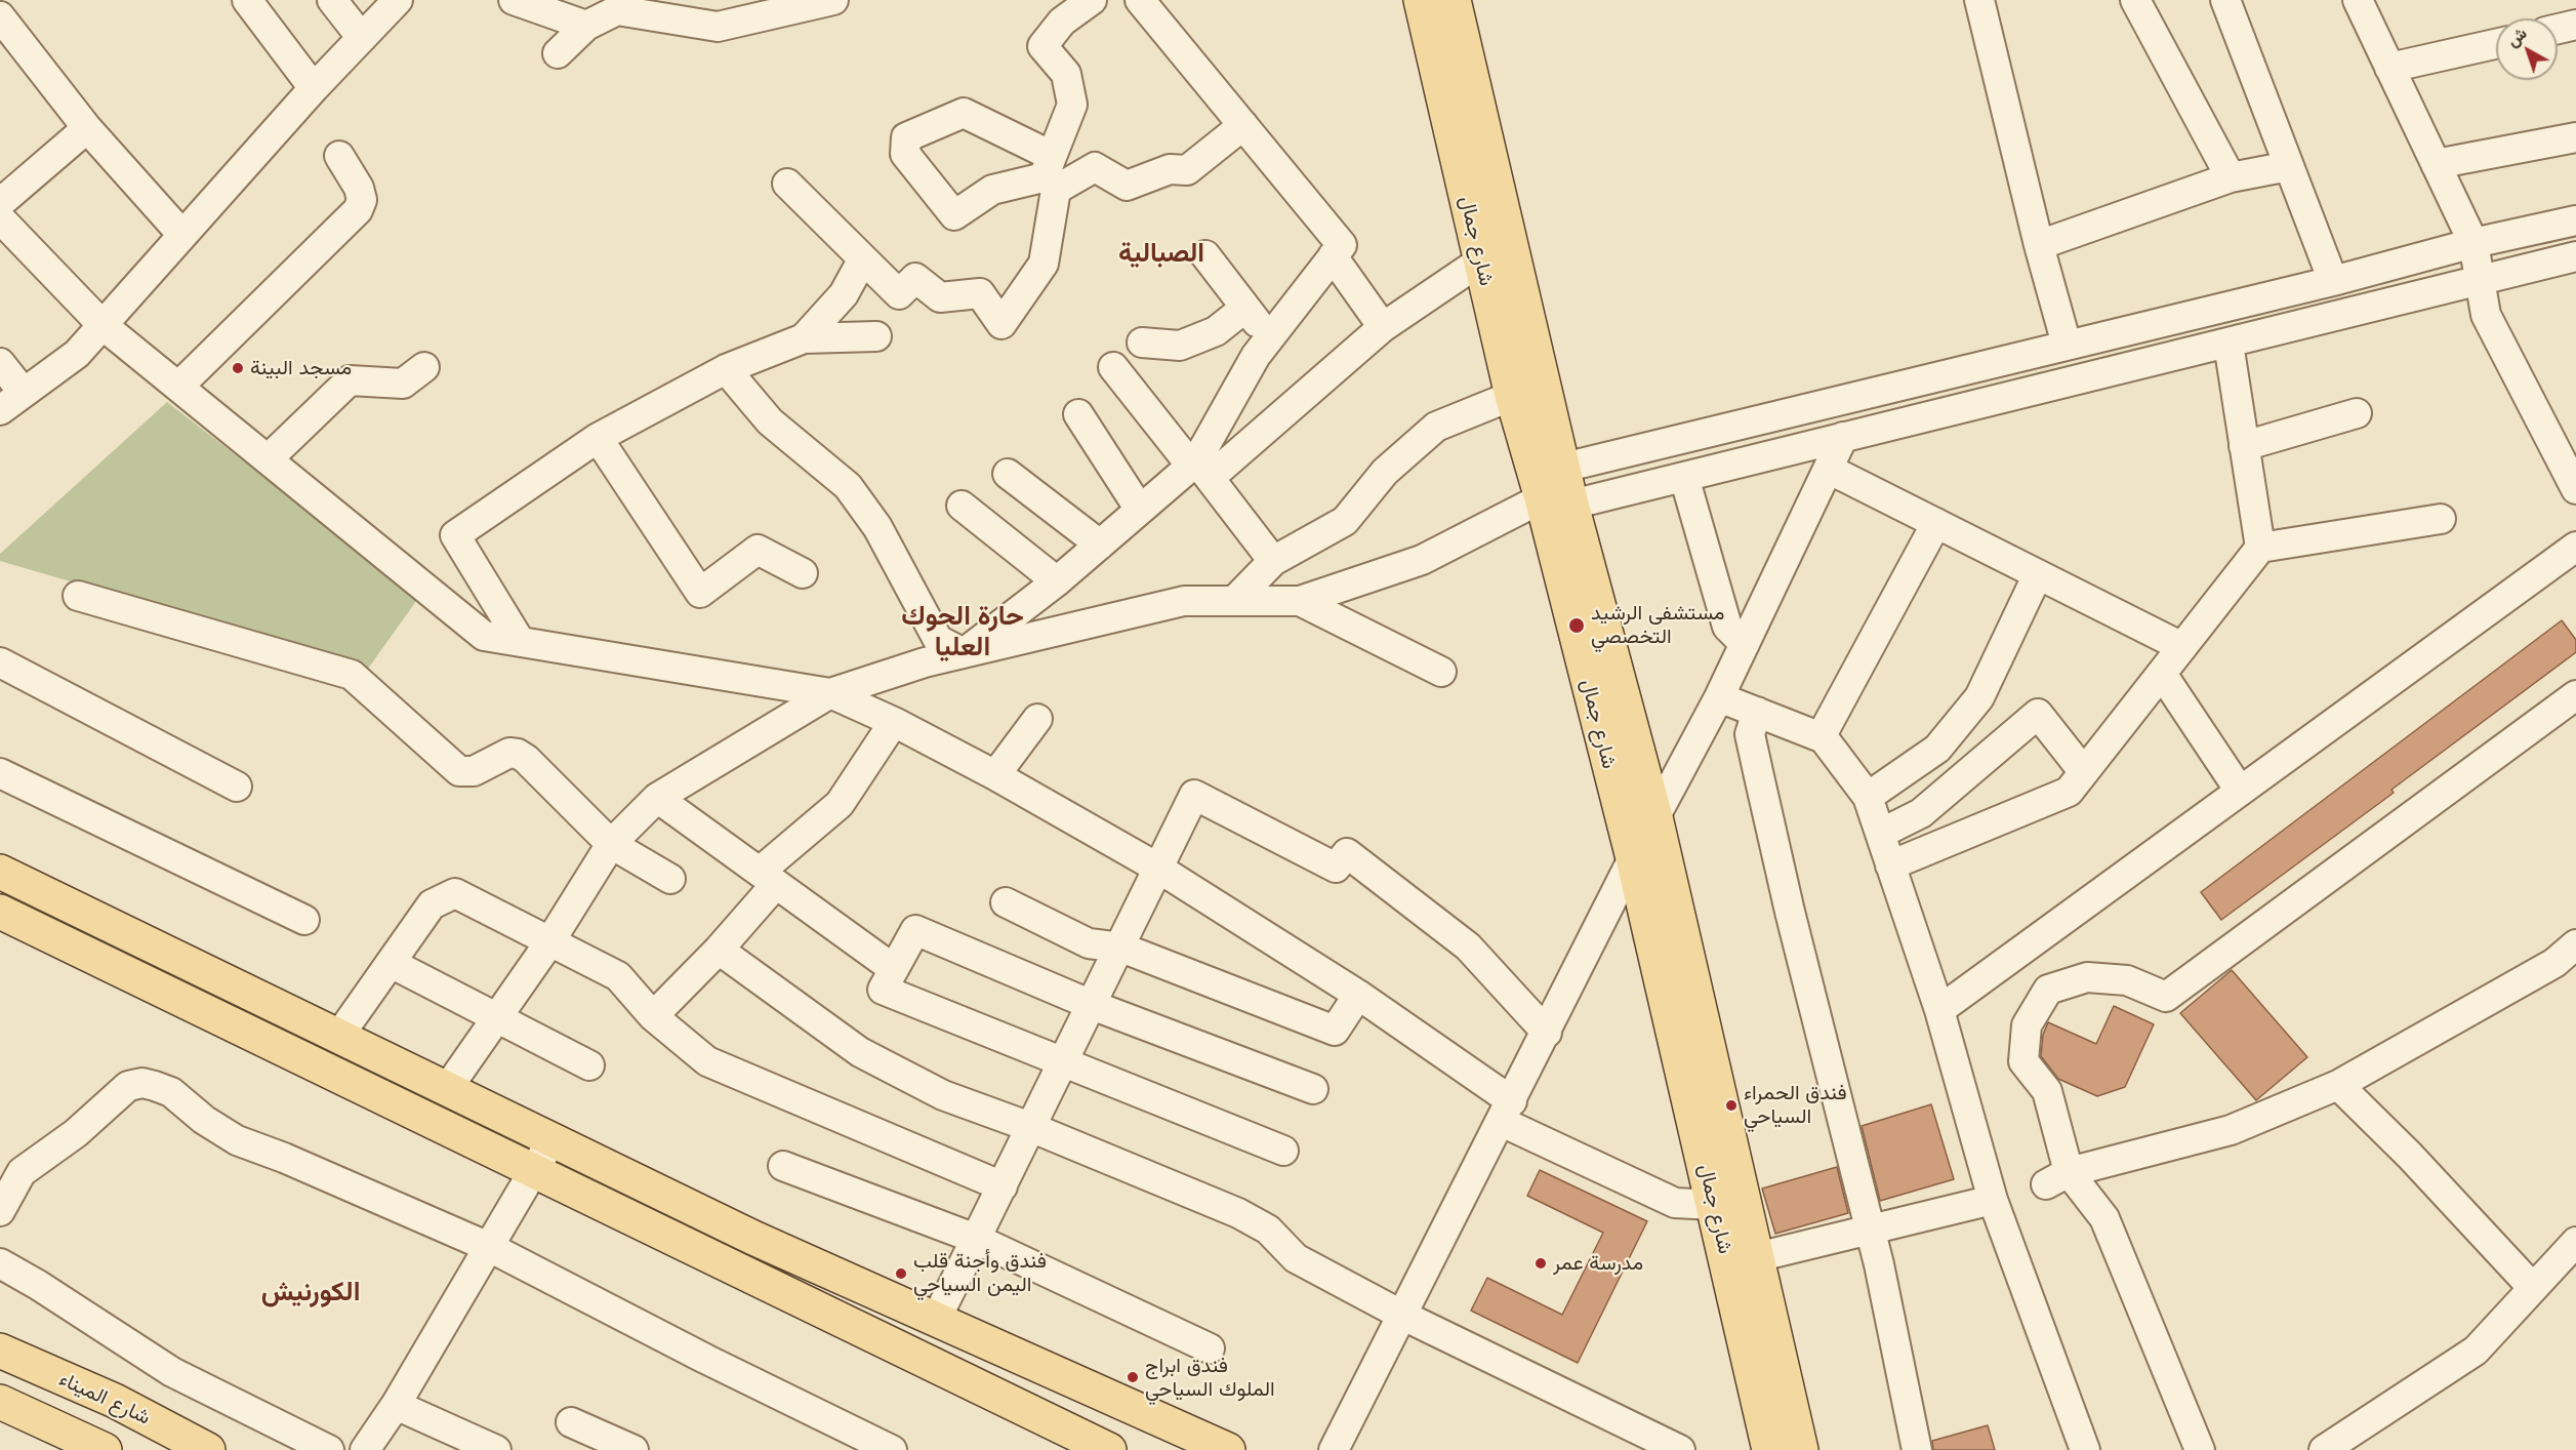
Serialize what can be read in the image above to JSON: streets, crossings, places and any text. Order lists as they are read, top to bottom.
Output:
{
  "streets": {
    "main road": ["شارع جمال", "شارع الميناء"]
  },
  "districts": ["الصبالية", "حارة الحوك العليا", "الكورنيش"],
  "places": [
    "مسجد البينة",
    "مستشفى الرشيد التخصصي",
    "فندق الحمراء السياحي",
    "مدرسة عمر",
    "فندق وأجنة قلب اليمن السياحي",
    "فندق ابراج الملوك السياحي"
  ],
  "north": "top left"
}
